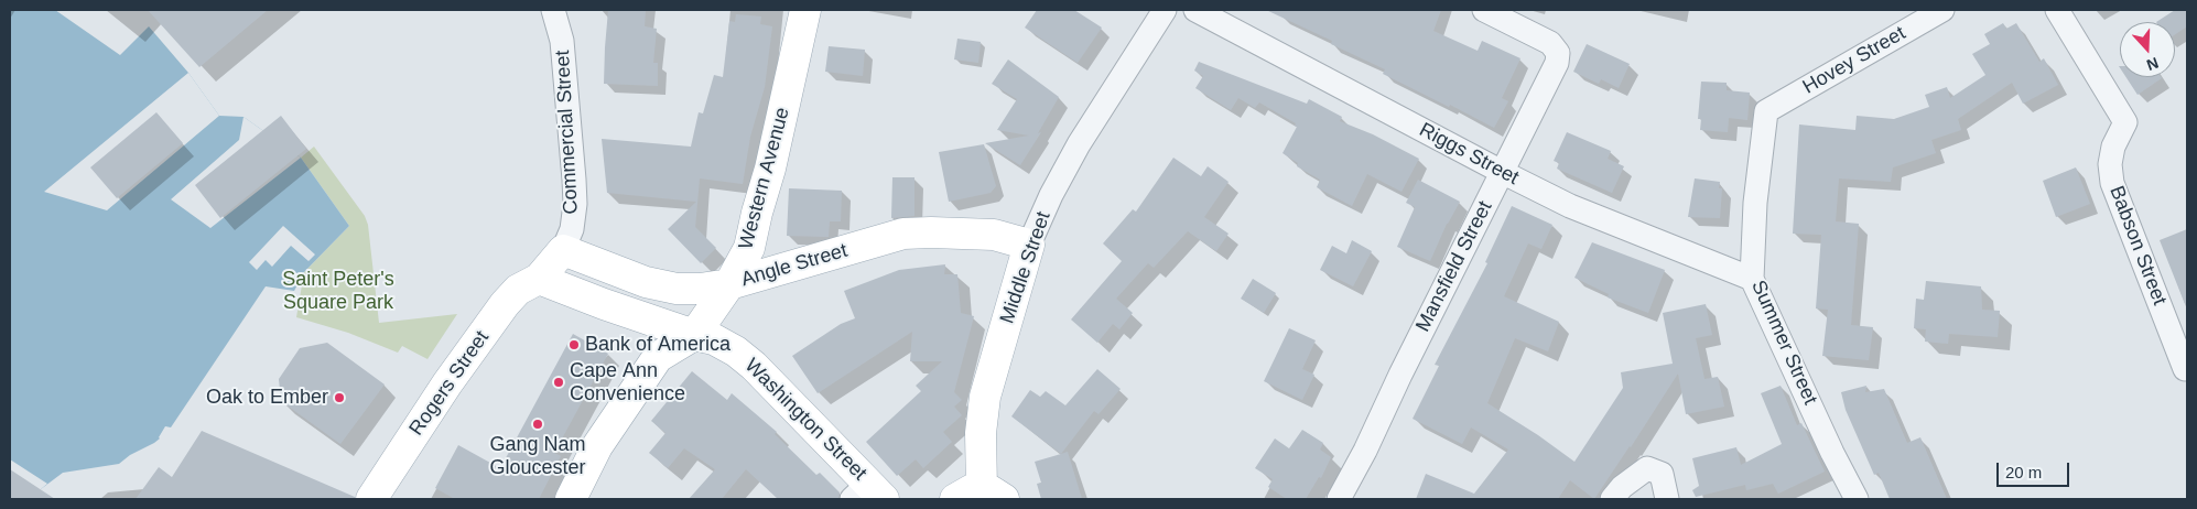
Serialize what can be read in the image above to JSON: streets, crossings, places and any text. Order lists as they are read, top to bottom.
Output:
{
  "streets": {
    "main road": [
      "Commercial Street",
      "Western Avenue",
      "Angle Street",
      "Middle Street",
      "Rogers Street",
      "Washington Street"
    ],
    "street": [
      "Hovey Street",
      "Riggs Street",
      "Babson Street",
      "Mansfield Street",
      "Summer Street"
    ]
  },
  "crossings": [
    ["Hovey Street", "Summer Street"],
    ["Commercial Street", "Angle Street"],
    ["Commercial Street", "Rogers Street"],
    ["Commercial Street", "Washington Street"],
    ["Riggs Street", "Mansfield Street"],
    ["Riggs Street", "Summer Street"],
    ["Western Avenue", "Angle Street"],
    ["Western Avenue", "Washington Street"],
    ["Angle Street", "Middle Street"],
    ["Rogers Street", "Washington Street"]
  ],
  "parks": ["Saint Peter's Square Park"],
  "places": [
    "Bank of America",
    "Cape Ann Convenience",
    "Oak to Ember",
    "Gang Nam Gloucester"
  ],
  "scale_bar": "20 m",
  "north": "bottom"
}
